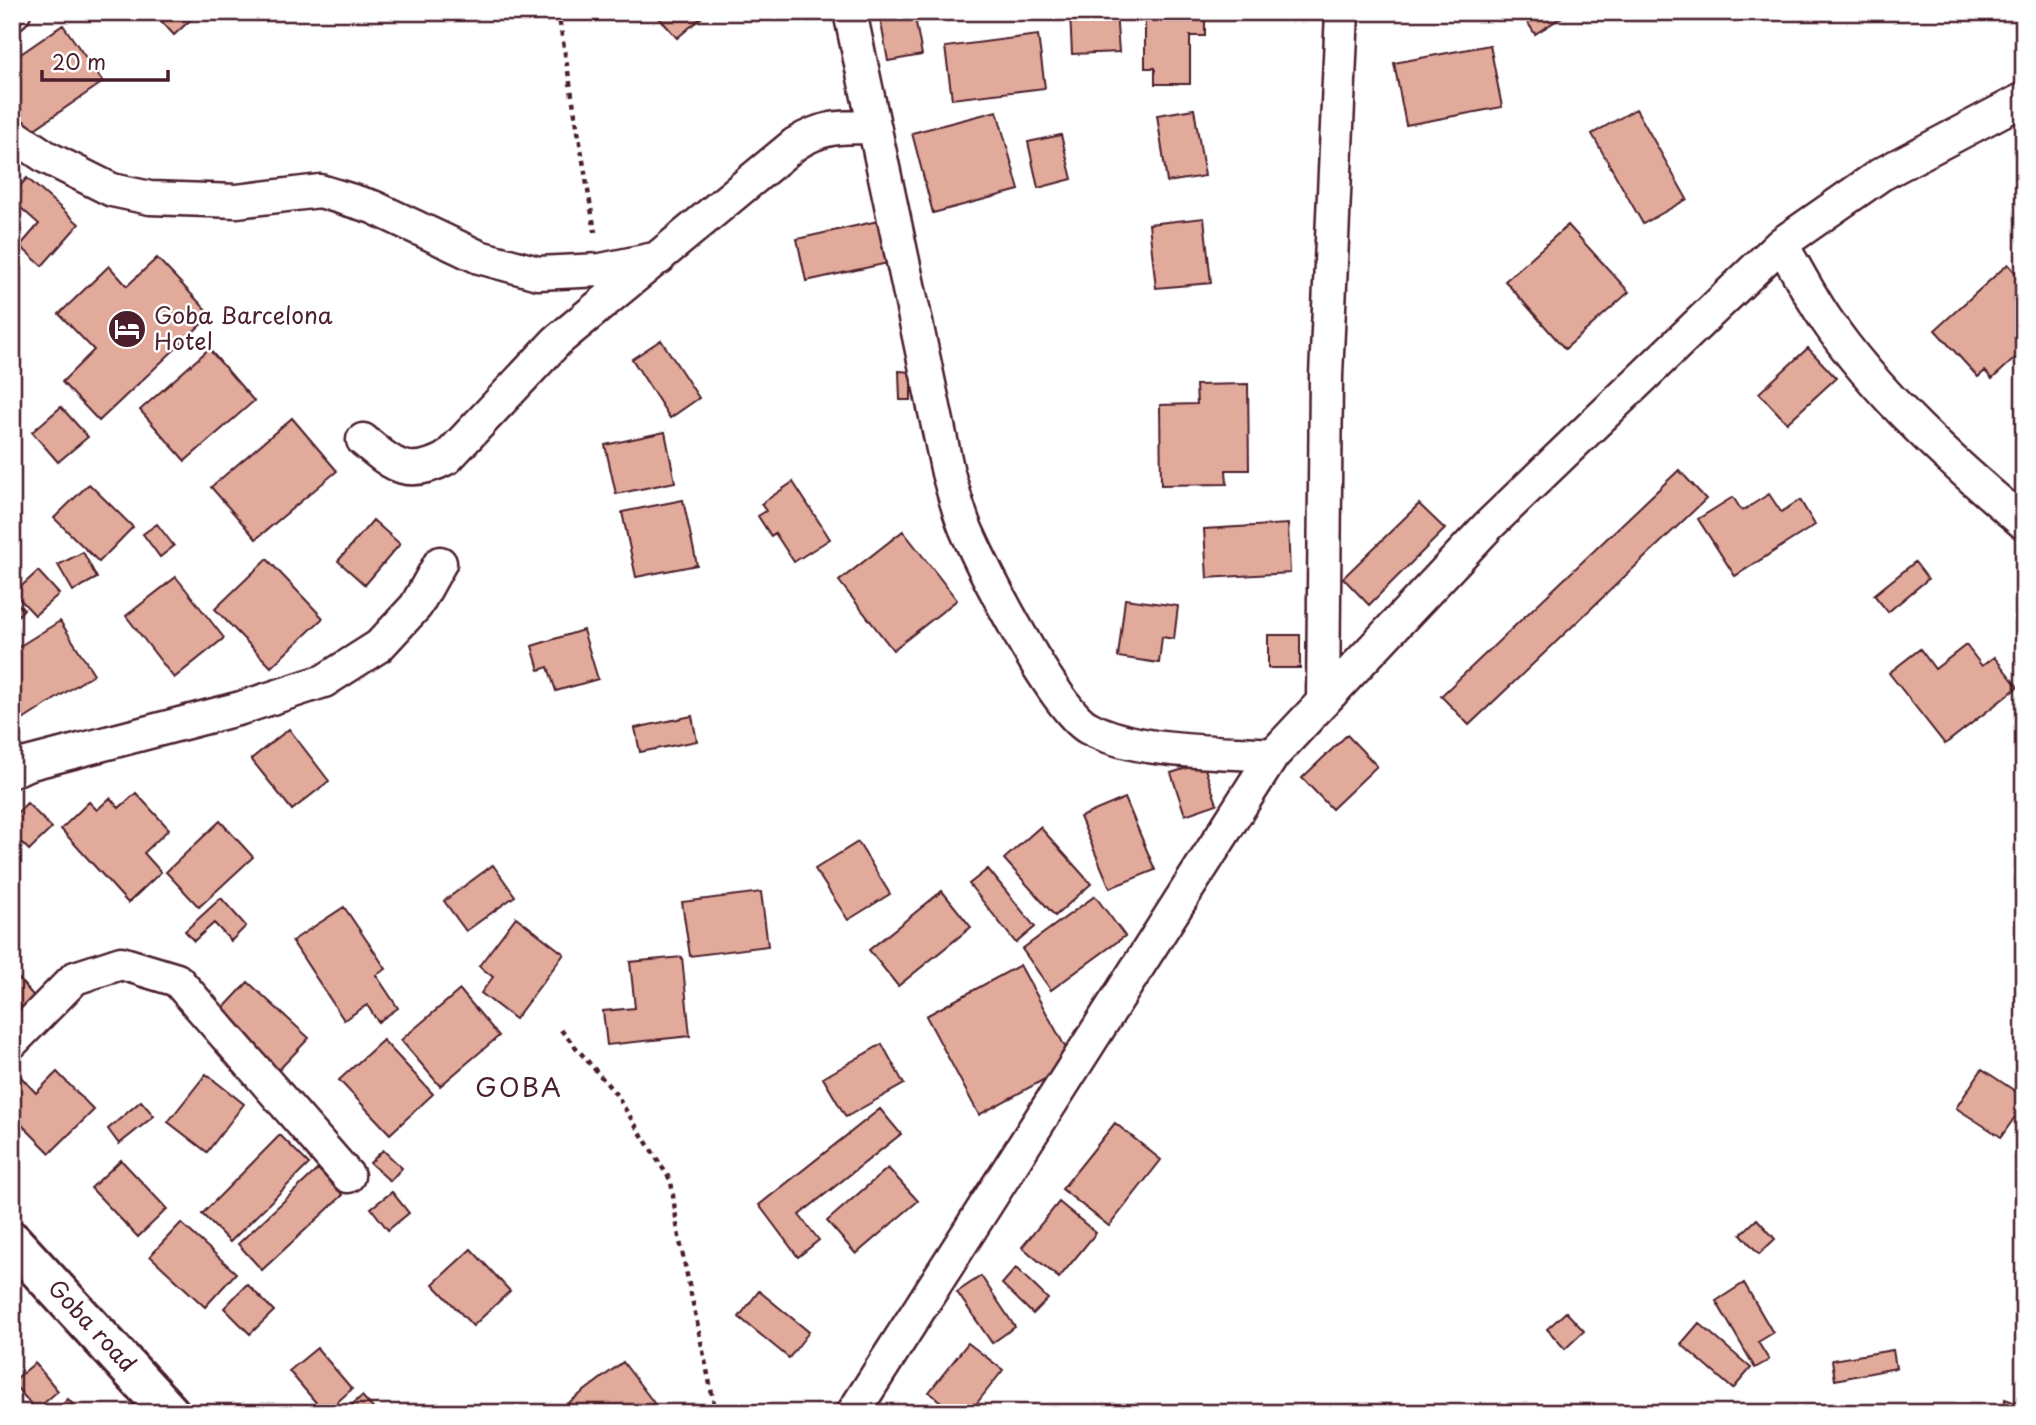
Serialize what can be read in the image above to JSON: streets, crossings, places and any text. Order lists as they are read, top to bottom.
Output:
{
  "streets": {
    "street": ["Goba road"]
  },
  "districts": ["GOBA"],
  "places": {
    "hotel": ["Goba Barcelona Hotel"]
  },
  "scale_bar": "20 m"
}
